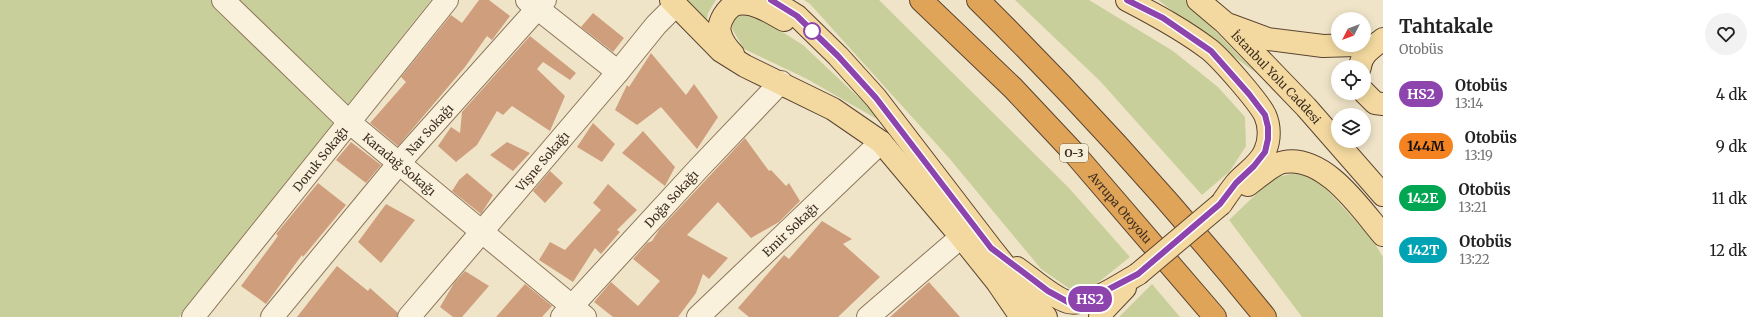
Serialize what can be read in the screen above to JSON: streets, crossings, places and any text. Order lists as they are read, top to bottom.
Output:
{
  "streets": {
    "highway": ["O-3", "Avrupa Otoyolu"],
    "main road": ["İstanbul Yolu Caddesi"],
    "street": [
      "Nar Sokağı",
      "Doruk Sokağı",
      "Vişne Sokağı",
      "Karadağ Sokağı",
      "Doğa Sokağı",
      "Emir Sokağı"
    ]
  },
  "crossings": [
    ["Nar Sokağı", "Karadağ Sokağı"],
    ["Doruk Sokağı", "Karadağ Sokağı"],
    ["Vişne Sokağı", "Karadağ Sokağı"],
    ["Karadağ Sokağı", "Doğa Sokağı"]
  ],
  "lines": ["bus line HS2"],
  "north": "bottom left",
  "page": {
    "on_map": "HS2",
    "heading": ["Tahtakale", "Otobüs"],
    "list": [
      {
        "mark": "HS2",
        "name": "Otobüs",
        "note": "13:14",
        "value": "4 dk"
      },
      {
        "mark": "144M",
        "name": "Otobüs",
        "note": "13:19",
        "value": "9 dk"
      },
      {
        "mark": "142E",
        "name": "Otobüs",
        "note": "13:21",
        "value": "11 dk"
      },
      {
        "mark": "142T",
        "name": "Otobüs",
        "note": "13:22",
        "value": "12 dk"
      }
    ]
  }
}
